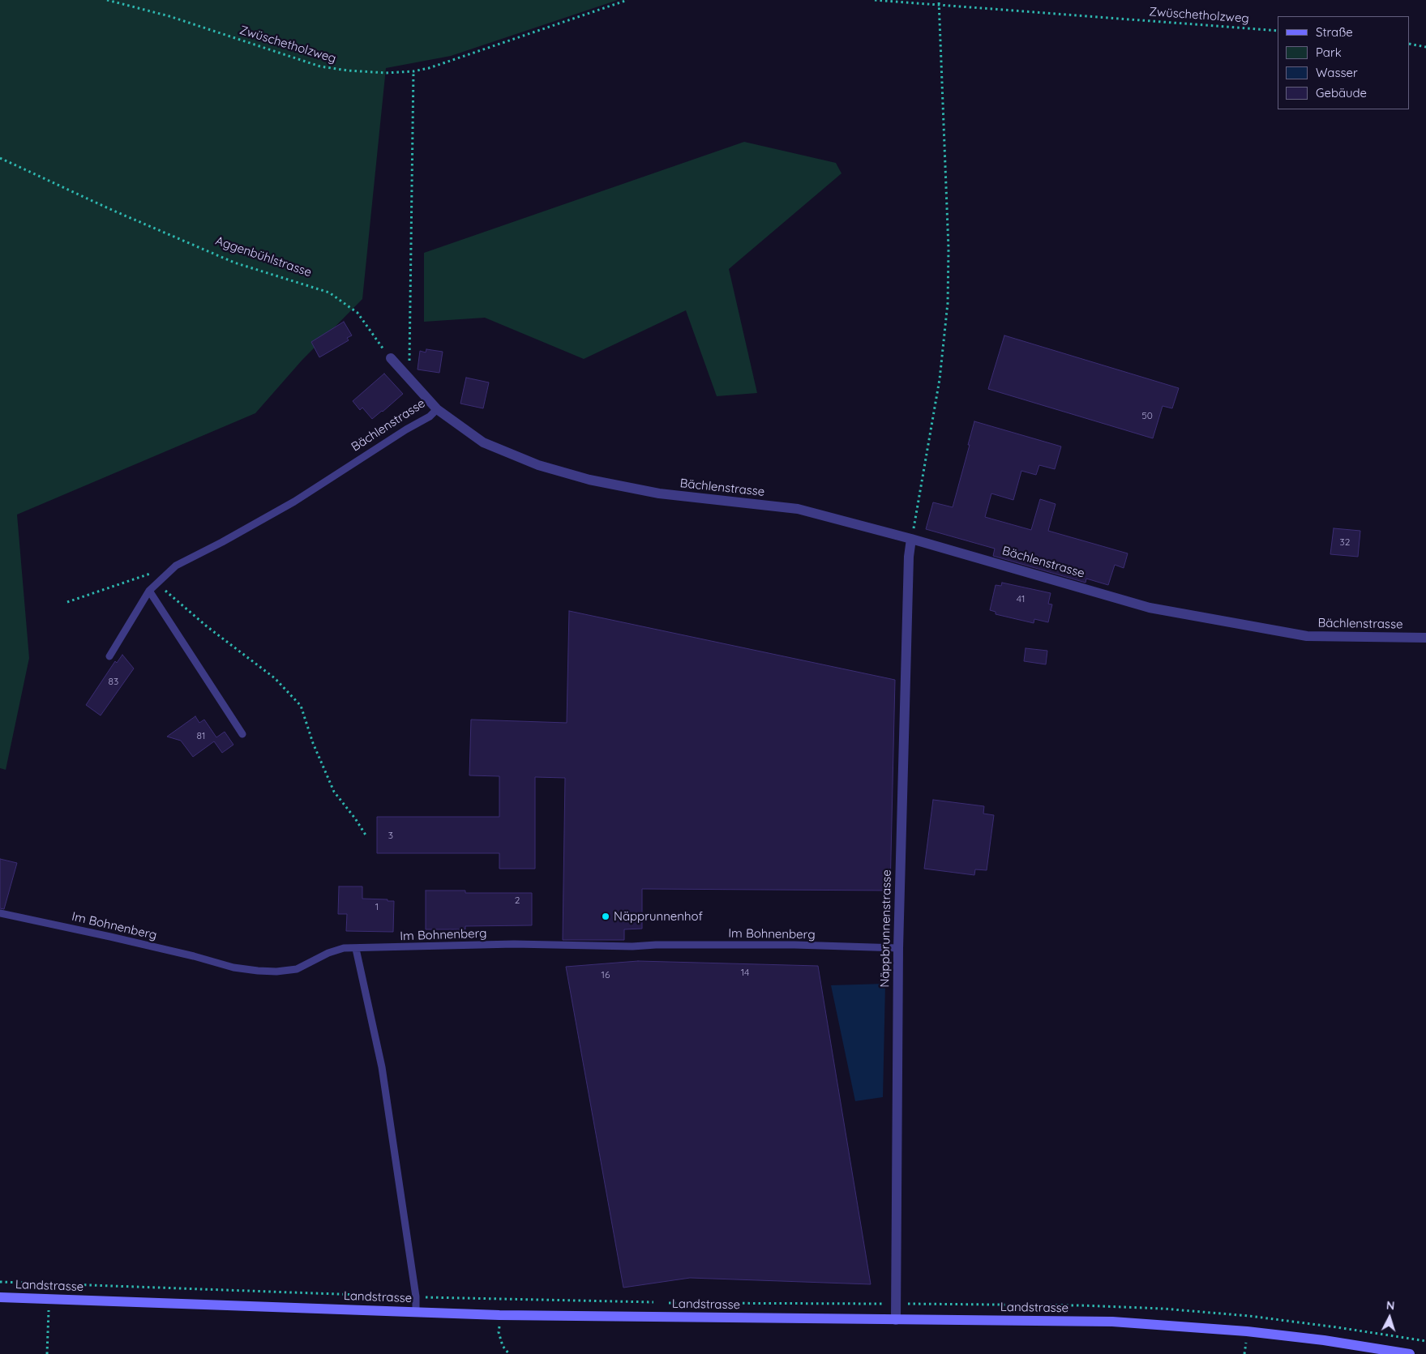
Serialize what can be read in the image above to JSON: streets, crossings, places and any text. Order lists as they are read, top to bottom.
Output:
{
  "streets": {
    "main road": ["Landstrasse"],
    "street": ["Bächlenstrasse", "Näppbrunnenstrasse"],
    "lane": ["Im Bohnenberg"],
    "path": ["Zwüschetholzweg", "Aggenbühlstrasse"]
  },
  "crossings": [
    ["Bächlenstrasse", "Näppbrunnenstrasse"],
    ["Im Bohnenberg", "Näppbrunnenstrasse"],
    ["Näppbrunnenstrasse", "Landstrasse"]
  ],
  "places": ["Näpprunnenhof"],
  "house_numbers": [
    "50",
    "32",
    "41",
    "83",
    "81",
    "3",
    "2",
    "1",
    "14",
    "16"
  ],
  "legend": [
    "Straße",
    "Park",
    "Wasser",
    "Gebäude"
  ],
  "north": "top"
}
